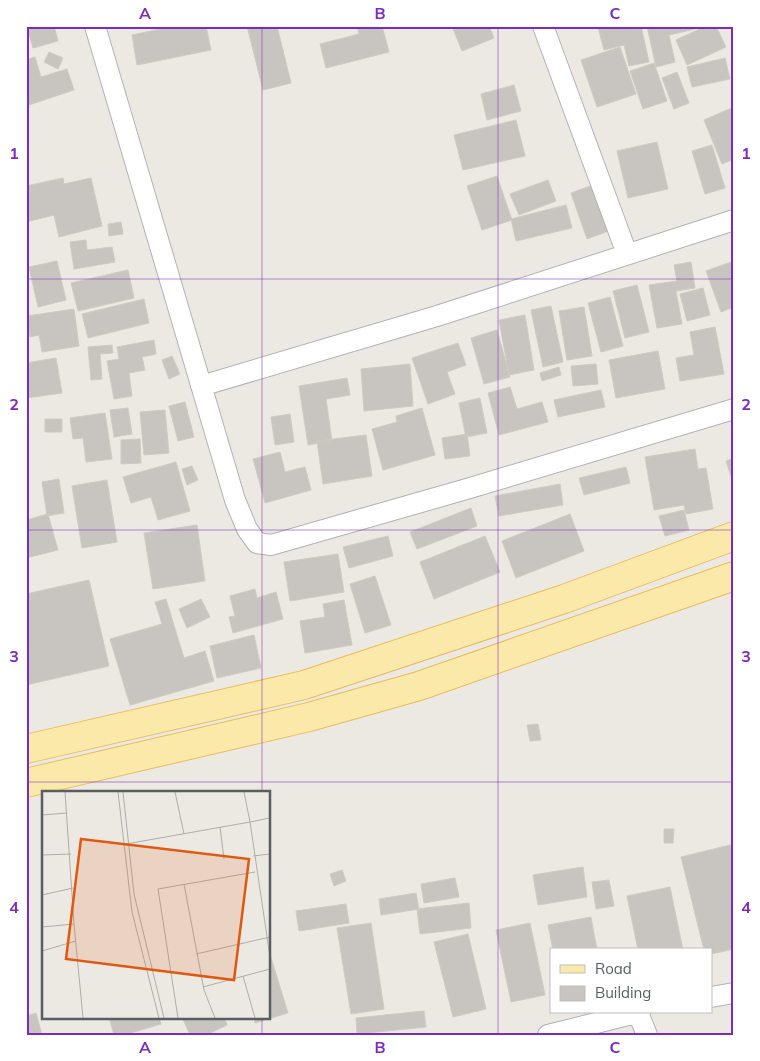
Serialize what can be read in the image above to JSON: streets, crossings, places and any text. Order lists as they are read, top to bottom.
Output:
{
  "legend": ["Road", "Building"],
  "grid": {
    "columns": ["A", "B", "C"],
    "rows": [
      "1",
      "2",
      "3",
      "4"
    ]
  }
}
